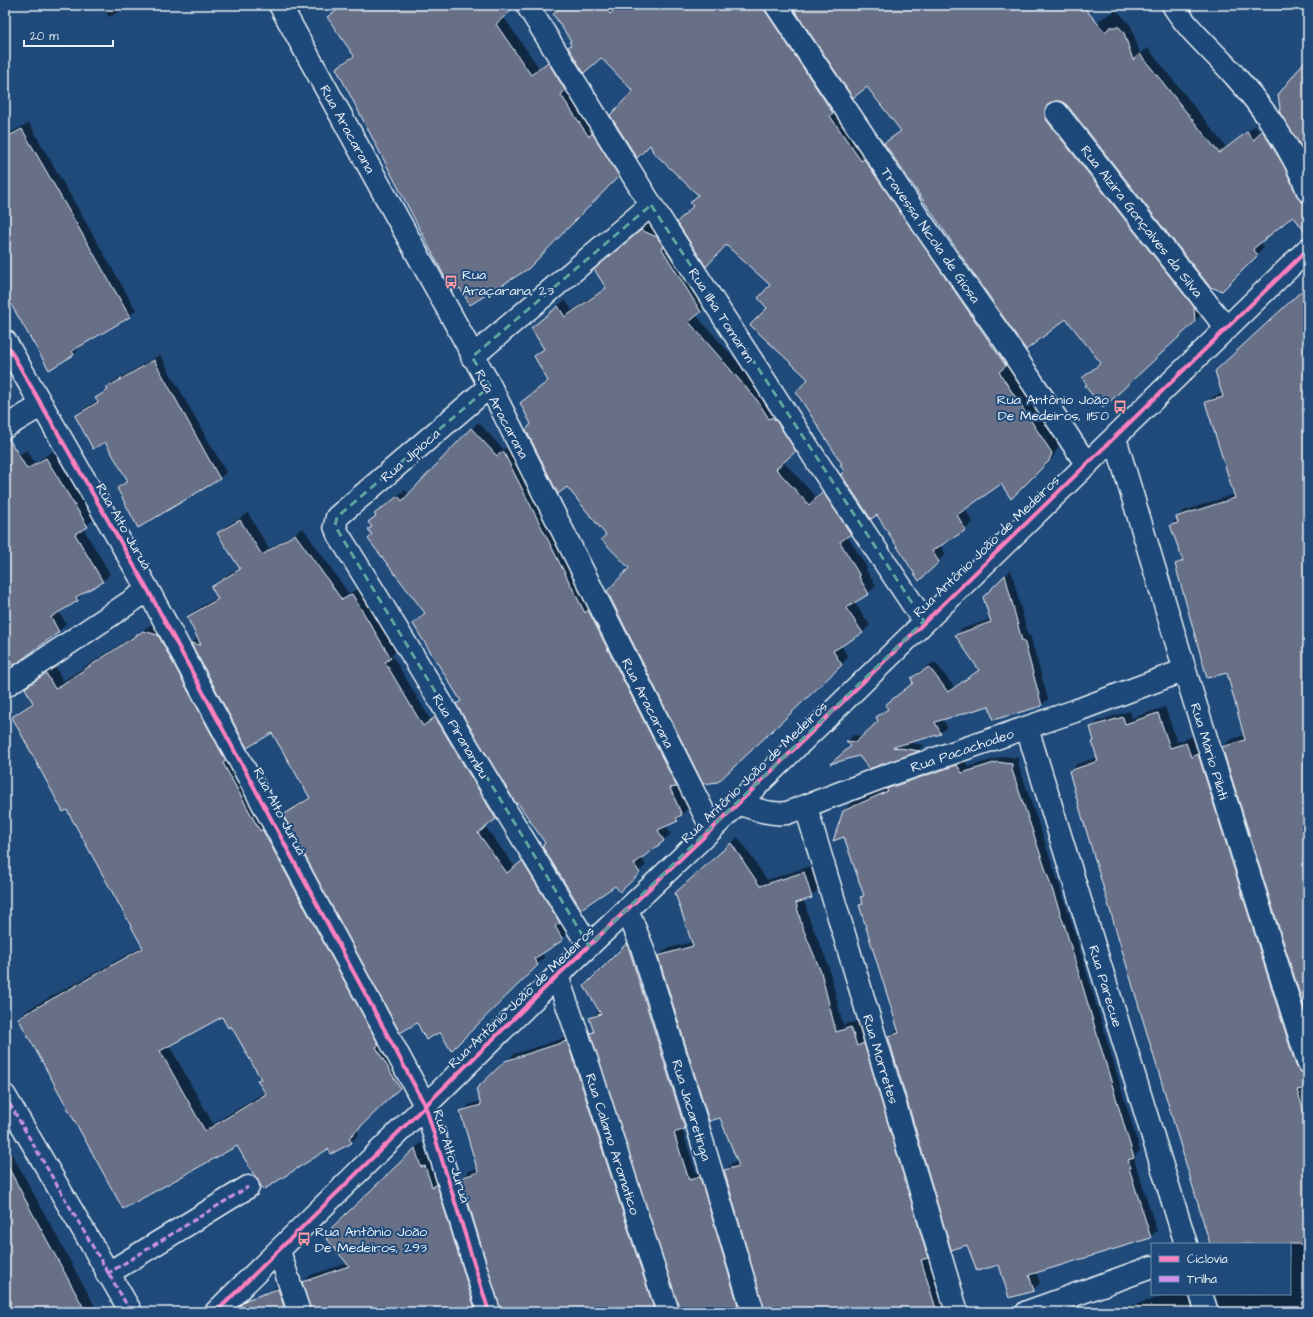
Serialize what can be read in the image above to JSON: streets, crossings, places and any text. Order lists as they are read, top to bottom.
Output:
{
  "streets": {
    "street": [
      "Rua Aracarana",
      "Rua Alzira Gonçalves da Silva",
      "Travessa Nicola de Giosa",
      "Rua Ilha Tomarim",
      "Rua Jipioca",
      "Rua Alto Juruá",
      "Rua Antônio João de Medeiros",
      "Rua Piranambu",
      "Rua Pacachodeo",
      "Rua Mário Pilati",
      "Rua Parecue",
      "Rua Morretes",
      "Rua Jacaretinga",
      "Rua Calamo Aromatico"
    ]
  },
  "crossings": [
    ["Rua Aracarana", "Rua Jipioca"],
    ["Rua Aracarana", "Rua Antônio João de Medeiros"],
    ["Rua Alzira Gonçalves da Silva", "Rua Antônio João de Medeiros"],
    ["Travessa Nicola de Giosa", "Rua Antônio João de Medeiros"],
    ["Rua Ilha Tomarim", "Rua Antônio João de Medeiros"],
    ["Rua Jipioca", "Rua Piranambu"],
    ["Rua Alto Juruá", "Rua Antônio João de Medeiros"],
    ["Rua Antônio João de Medeiros", "Rua Piranambu"],
    ["Rua Antônio João de Medeiros", "Rua Pacachodeo"],
    ["Rua Antônio João de Medeiros", "Rua Mário Pilati"],
    ["Rua Antônio João de Medeiros", "Rua Jacaretinga"],
    ["Rua Antônio João de Medeiros", "Rua Calamo Aromatico"],
    ["Rua Pacachodeo", "Rua Mário Pilati"],
    ["Rua Pacachodeo", "Rua Parecue"],
    ["Rua Pacachodeo", "Rua Morretes"]
  ],
  "places": {
    "bus stop": ["Rua Araçarana, 23", "Rua Antônio João De Medeiros, 1150", "Rua Antônio João De Medeiros, 293"]
  },
  "legend": ["Ciclovia", "Trilha"],
  "scale_bar": "20 m"
}
